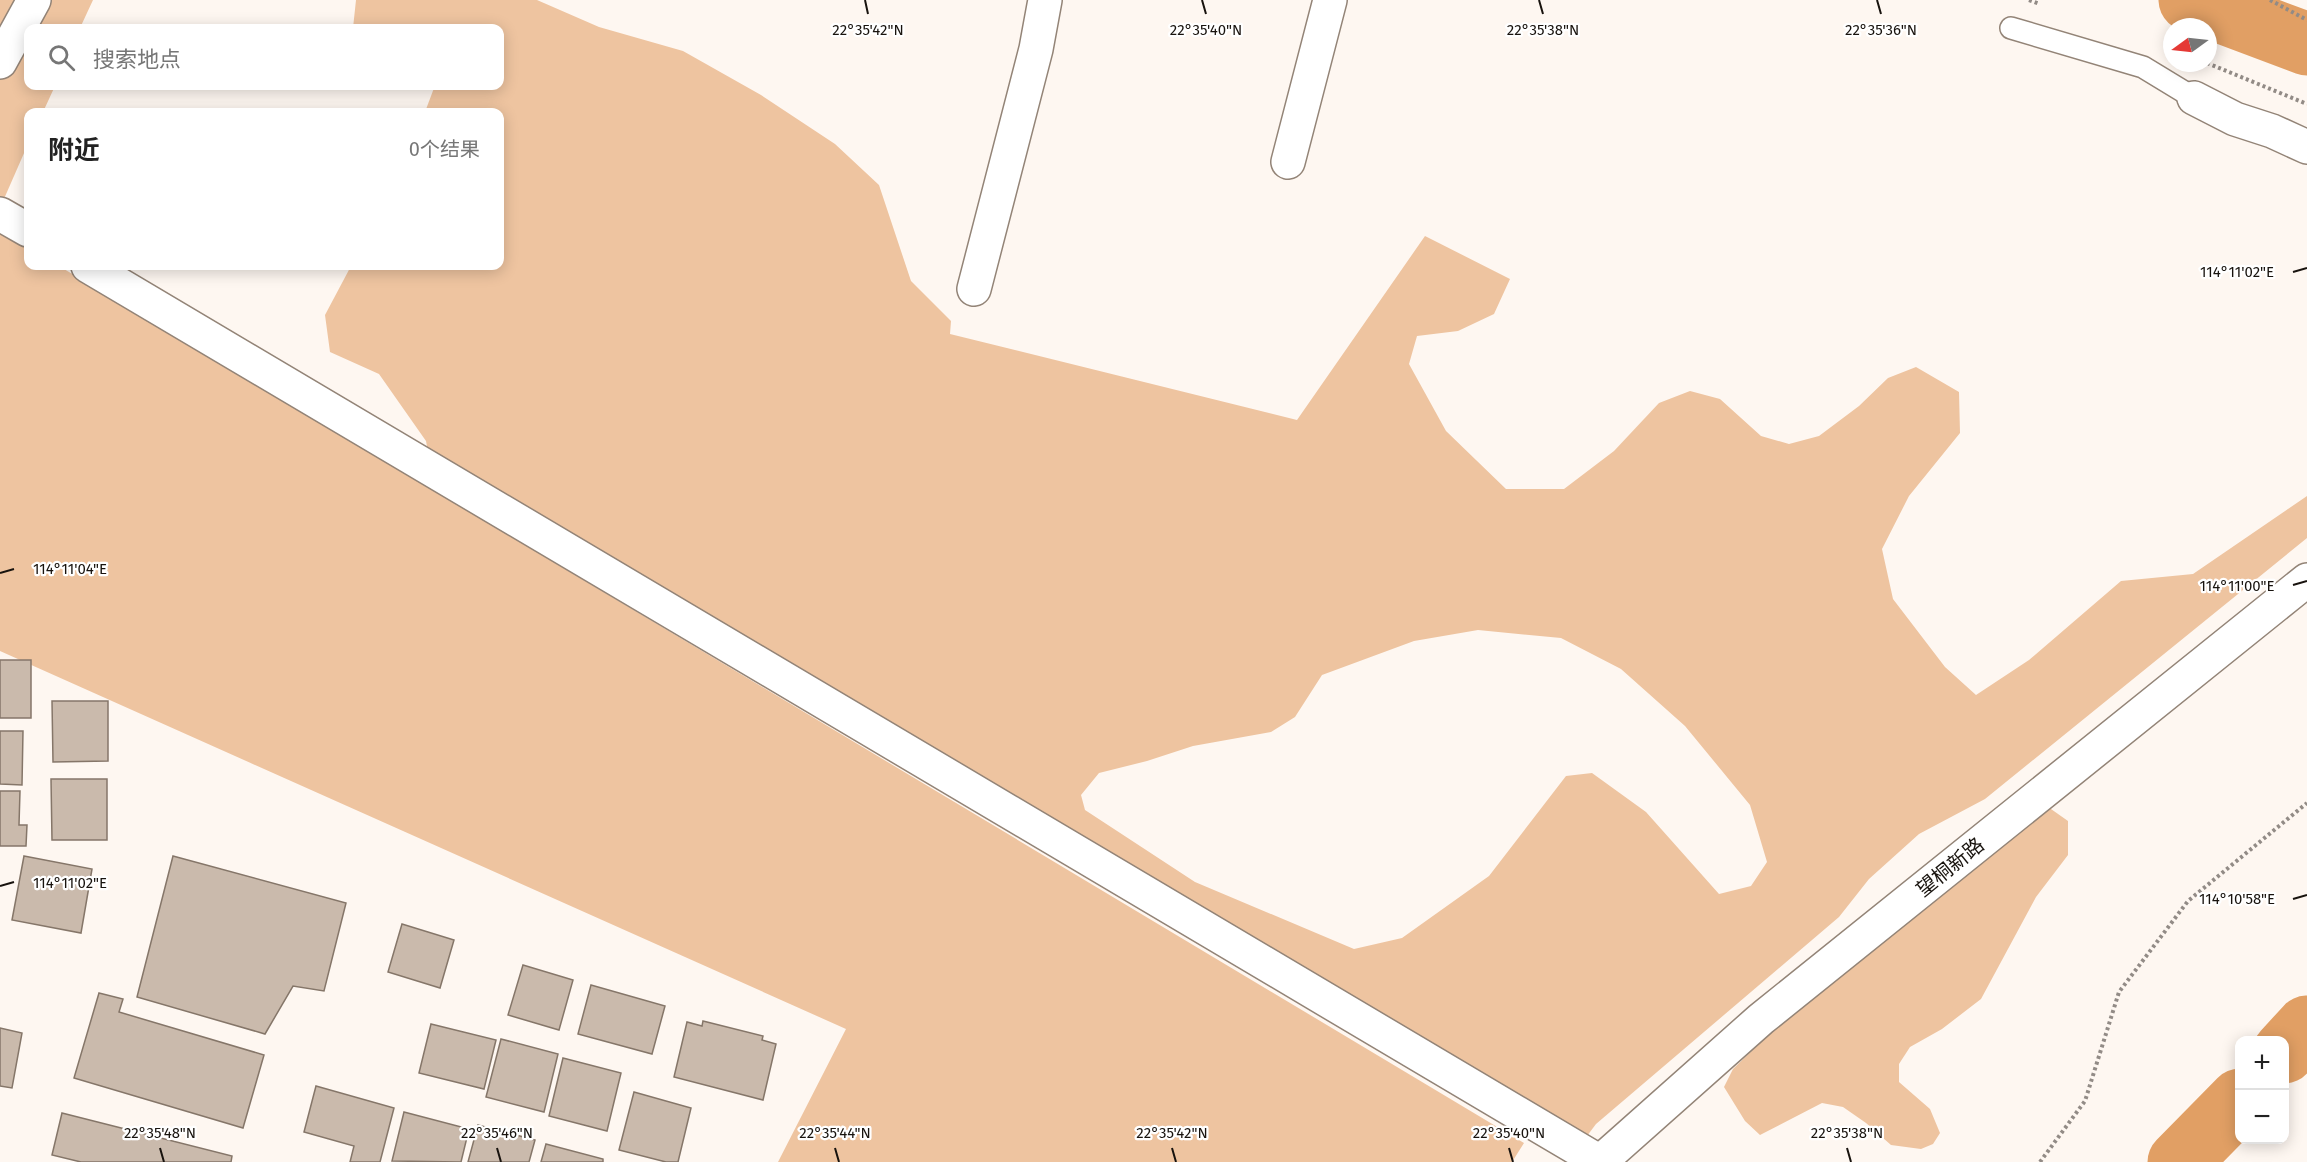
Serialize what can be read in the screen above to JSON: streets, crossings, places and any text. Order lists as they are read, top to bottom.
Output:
{
  "streets": {
    "street": ["望桐新路"]
  },
  "north": "left",
  "page": {
    "search": "搜索地点",
    "heading": ["附近", "0个结果"],
    "map_buttons": ["+", "−"]
  },
  "coordinates": [
    "22°35'42\"N",
    "22°35'40\"N",
    "22°35'38\"N",
    "22°35'36\"N",
    "114°11'02\"E",
    "114°11'04\"E",
    "114°11'00\"E",
    "114°10'58\"E",
    "22°35'48\"N",
    "22°35'46\"N",
    "22°35'44\"N"
  ]
}
